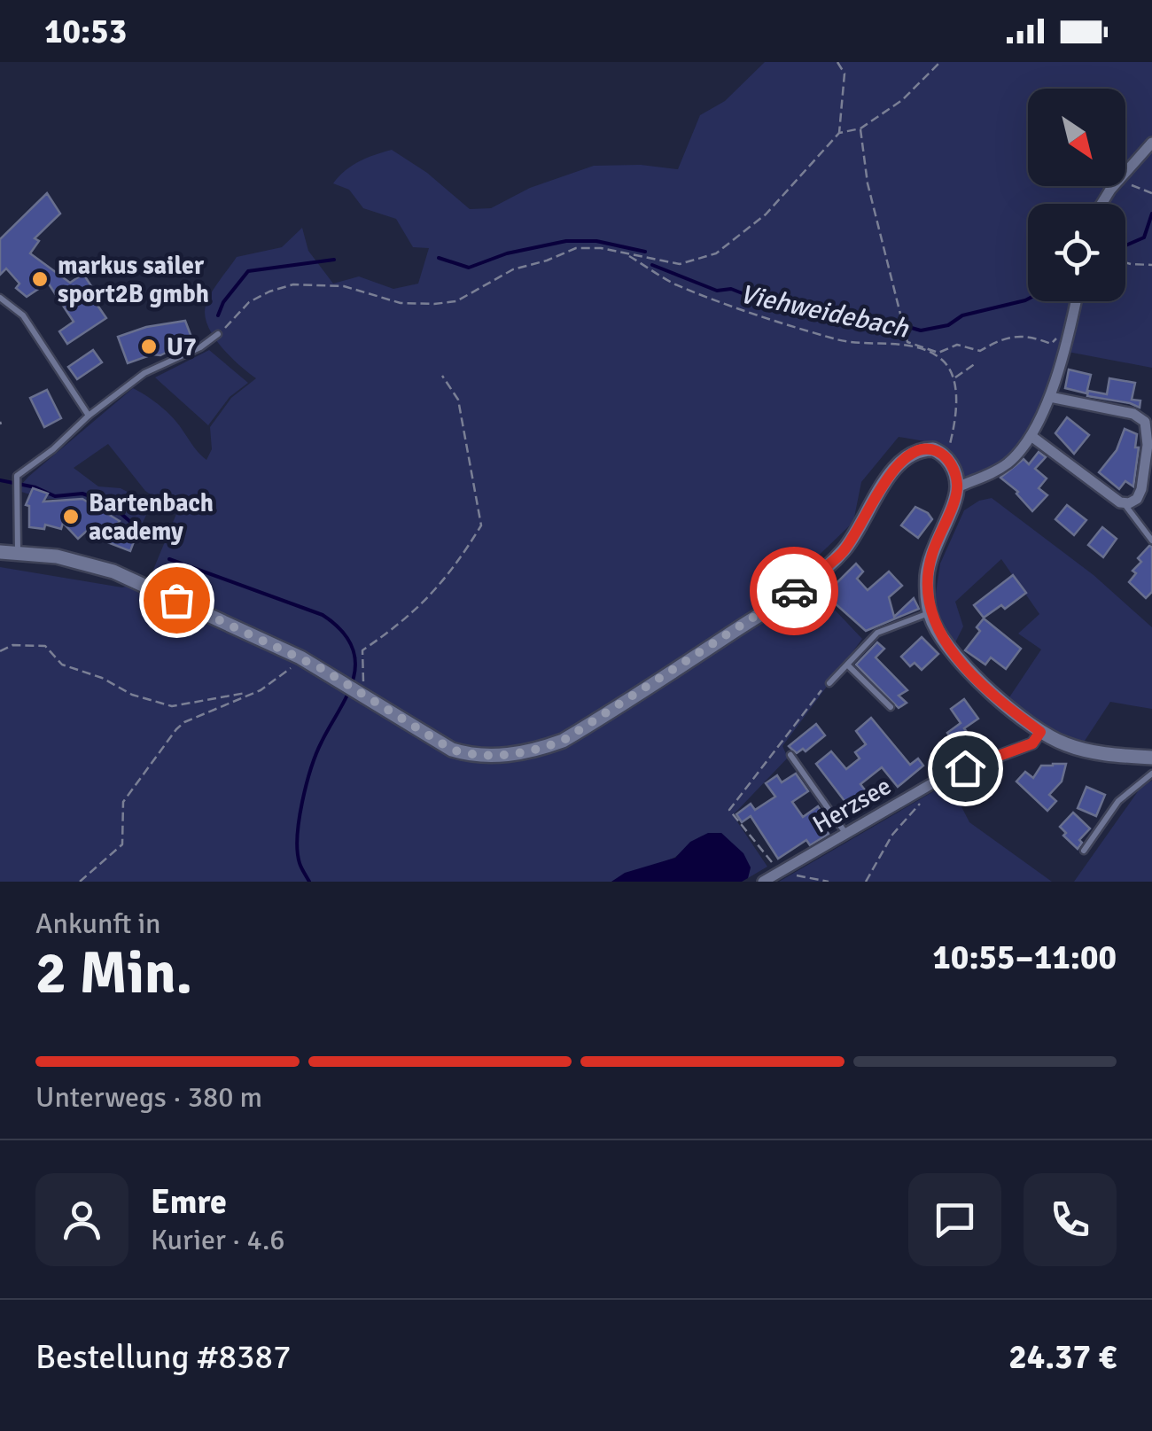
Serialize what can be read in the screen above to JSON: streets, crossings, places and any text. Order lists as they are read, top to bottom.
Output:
{
  "streets": {
    "street": ["Herzsee"]
  },
  "water": ["Viehweidebach"],
  "places": ["markus sailer sport2B gmbh", "U7", "Bartenbach academy"],
  "north": "bottom right",
  "page": {
    "status": "10:53",
    "heading": ["2 Min.", "Ankunft in", "10:55–11:00"],
    "panel": [
      "Emre",
      "Kurier · 4.6",
      "Bestellung #8387",
      "24.37 €"
    ],
    "bar": "Unterwegs · 380 m"
  }
}
